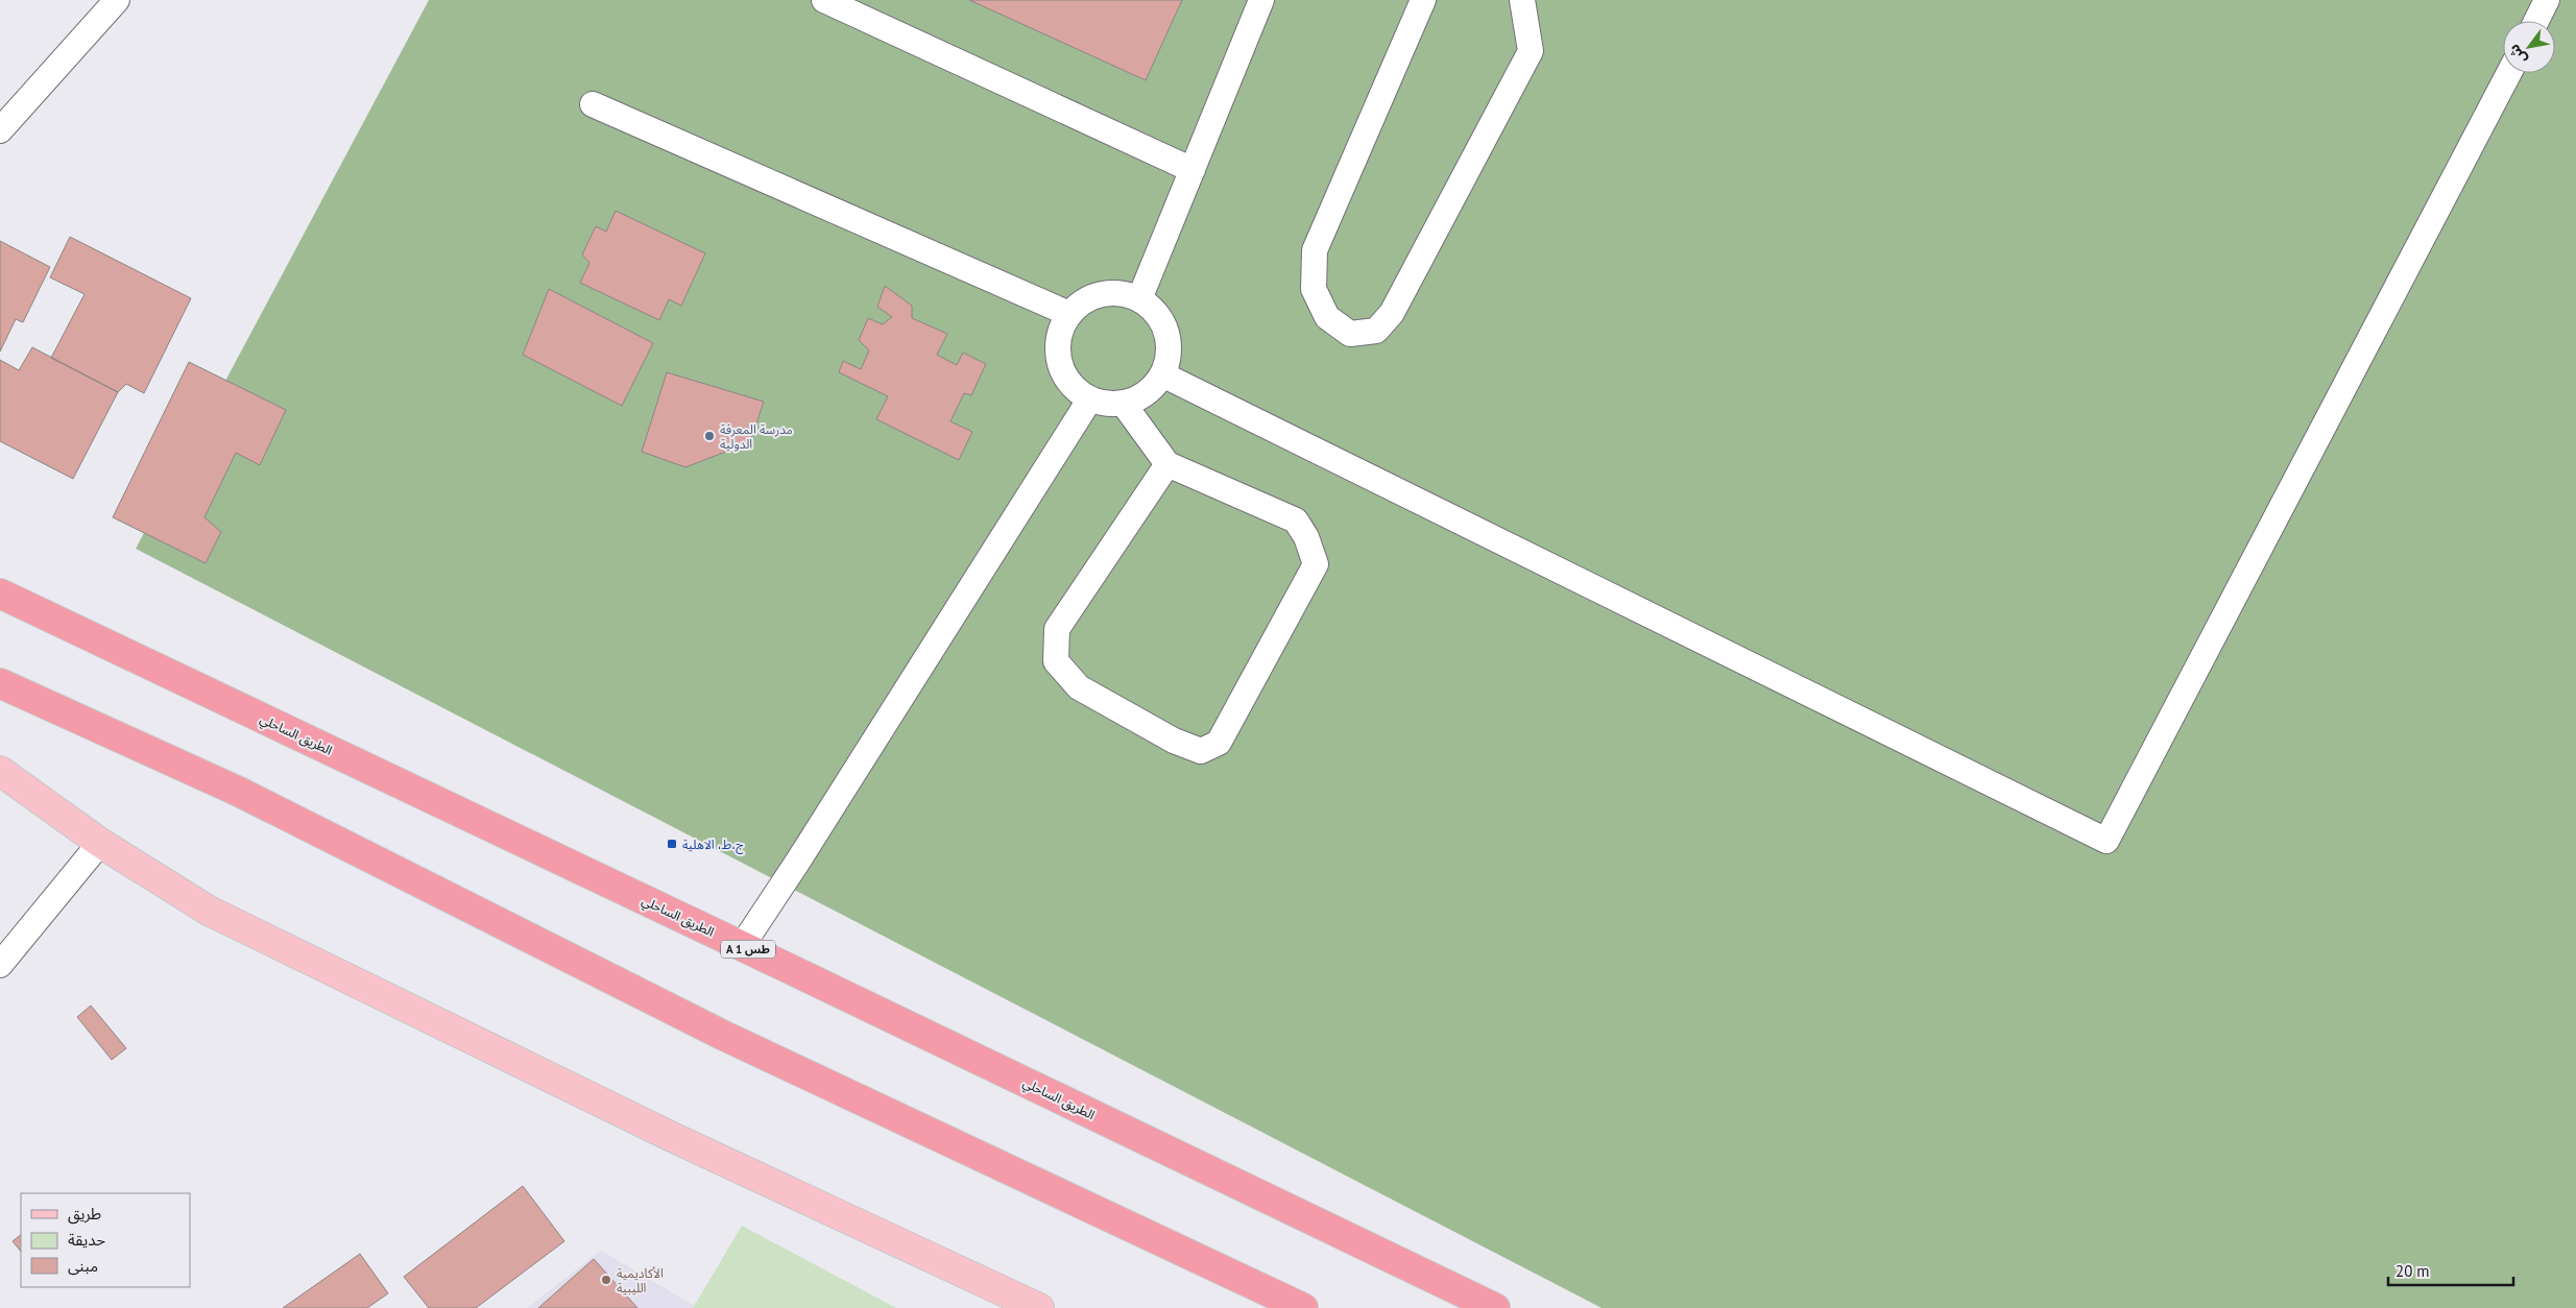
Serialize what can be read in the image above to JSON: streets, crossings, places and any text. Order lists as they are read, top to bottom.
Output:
{
  "streets": {
    "highway": ["الطريق الساحلي", "A 1 طس"]
  },
  "places": {
    "other": ["مدرسة المعرفة الدولية", "الأكاديمية الليبية"],
    "transit": ["ج،ط، الاهلية"]
  },
  "legend": ["طريق", "حديقة", "مبنى"],
  "scale_bar": "20 m",
  "north": "bottom left"
}
